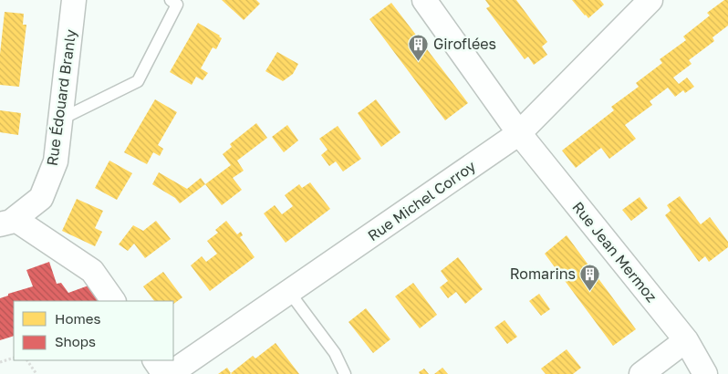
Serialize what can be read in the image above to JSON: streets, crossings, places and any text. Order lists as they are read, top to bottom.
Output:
{
  "streets": {
    "street": ["Rue Édouard Branly", "Rue Michel Corroy", "Rue Jean Mermoz"]
  },
  "crossings": [
    ["Rue Michel Corroy", "Rue Jean Mermoz"]
  ],
  "places": {
    "building": ["Giroflées", "Romarins"]
  },
  "legend": ["Homes", "Shops"]
}
